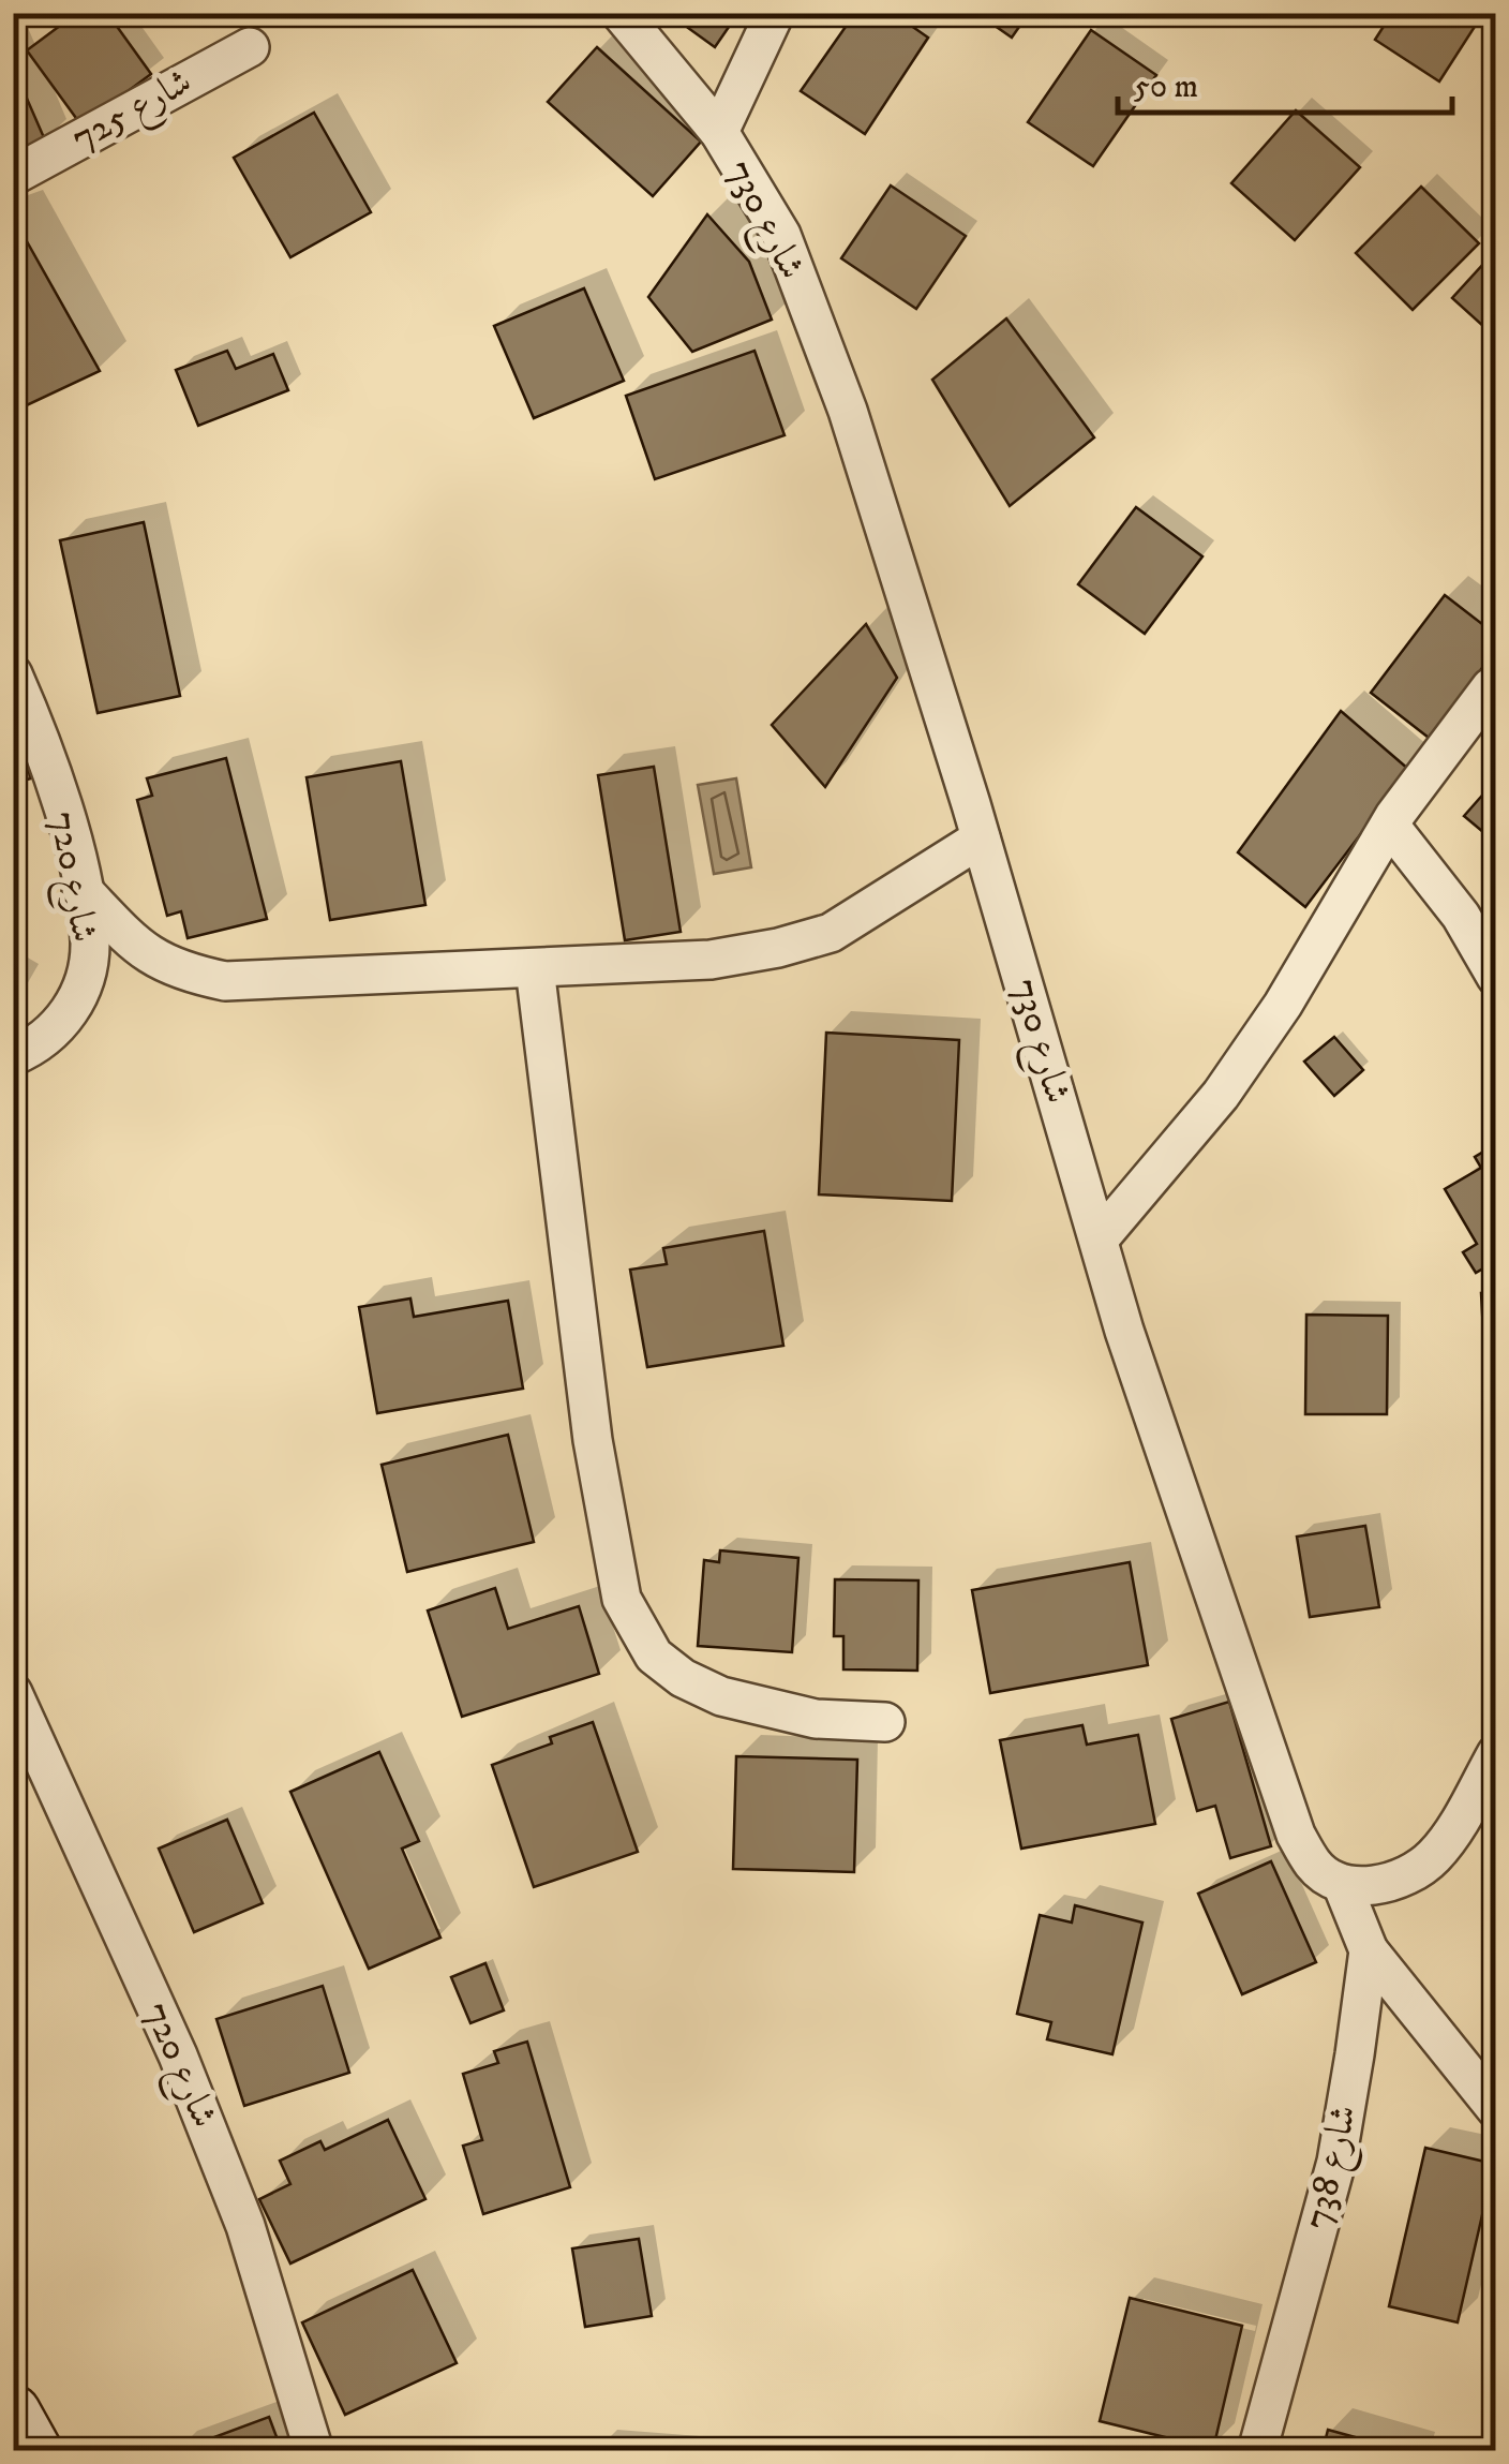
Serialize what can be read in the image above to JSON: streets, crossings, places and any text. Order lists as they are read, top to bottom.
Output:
{
  "streets": {
    "street": [
      "شارع 725",
      "شارع 730",
      "شارع 720",
      "شارع 738"
    ]
  },
  "scale_bar": "50 m"
}
